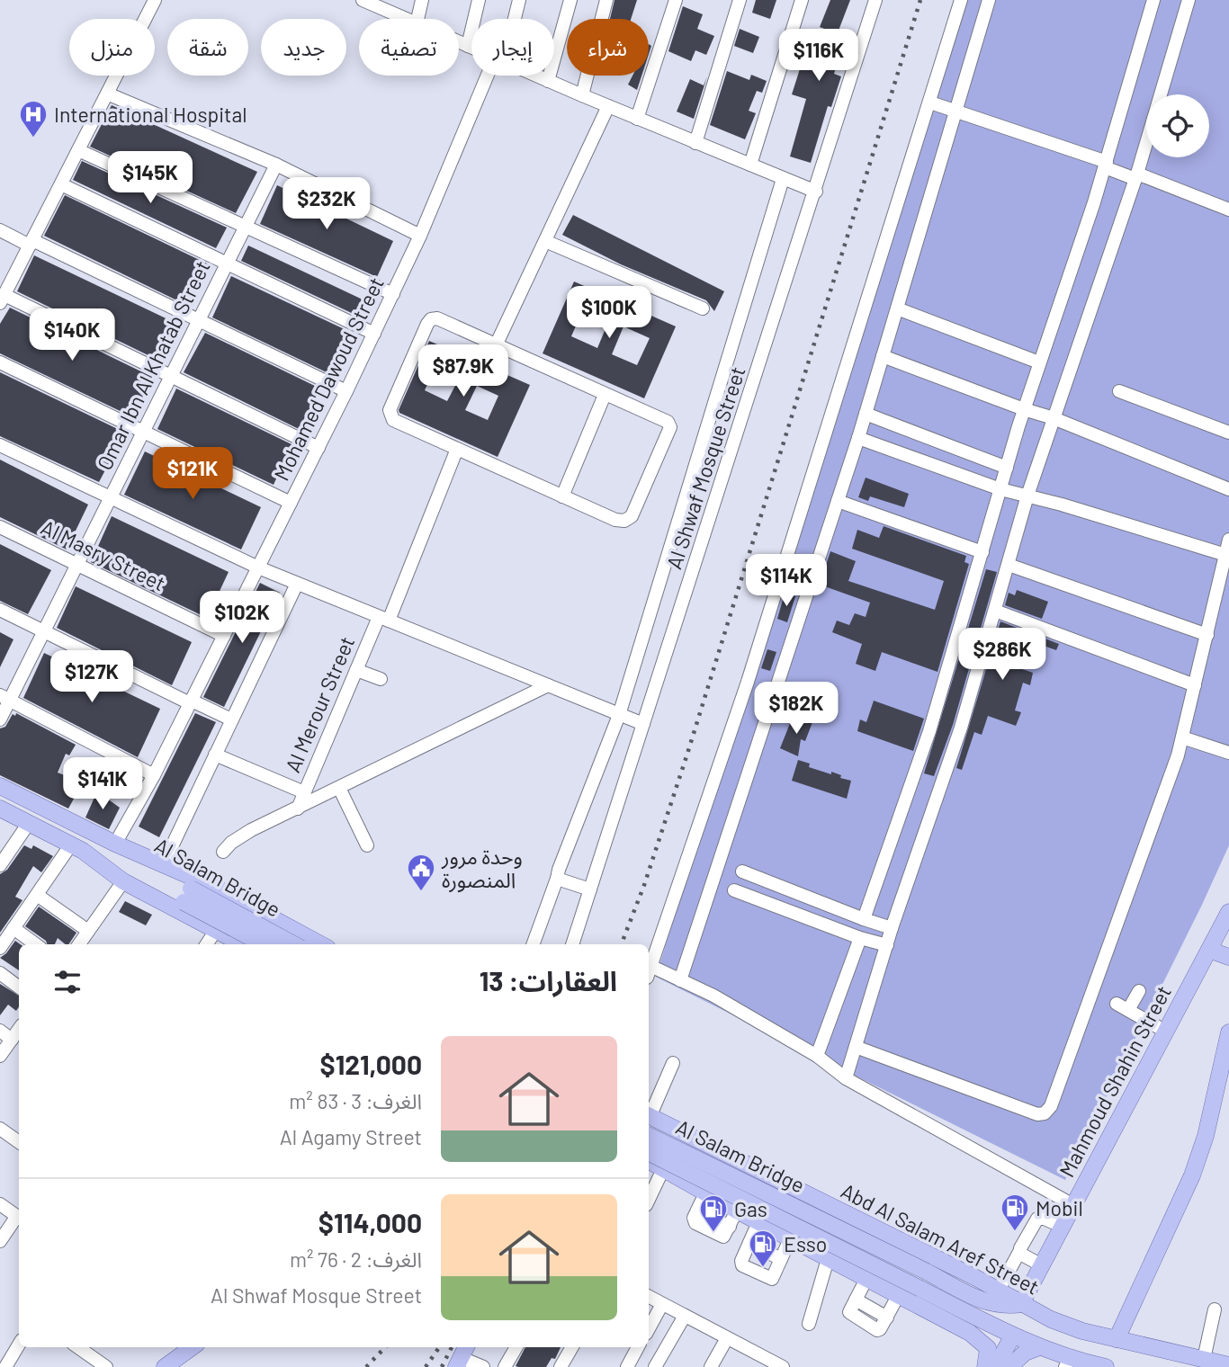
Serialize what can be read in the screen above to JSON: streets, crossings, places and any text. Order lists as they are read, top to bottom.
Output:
{
  "streets": {
    "main road": ["Al Salam Bridge", "Mahmoud Shahin Street", "Abd Al Salam Aref Street"],
    "street": [
      "Omar Ibn Al Khatab Street",
      "Mohamed Dawoud Street",
      "Al Shwaf Mosque Street",
      "Al Masry Street",
      "Al Merour Street"
    ]
  },
  "crossings": [
    ["Omar Ibn Al Khatab Street", "Al Masry Street"],
    ["Mohamed Dawoud Street", "Al Masry Street"],
    ["Mohamed Dawoud Street", "Al Salam Bridge"],
    ["Al Salam Bridge", "Mahmoud Shahin Street"],
    ["Al Salam Bridge", "Abd Al Salam Aref Street"],
    ["Mahmoud Shahin Street", "Abd Al Salam Aref Street"]
  ],
  "places": {
    "hospital": ["International Hospital"],
    "public building": ["وحدة مرور المنصورة"],
    "fuel station": ["Mobil", "Gas", "Esso"]
  },
  "page": {
    "chip": [
      "شراء",
      "إيجار",
      "تصفية",
      "جديد",
      "شقة",
      "منزل"
    ],
    "price": [
      "$116K",
      "$145K",
      "$232K",
      "$100K",
      "$140K",
      "$87.9K",
      "$121K",
      "$114K",
      "$102K",
      "$286K",
      "$127K",
      "$182K",
      "$141K"
    ],
    "heading": "العقارات: 13",
    "list": [
      {
        "name": "$121,000",
        "note": "الغرف: 3 · 83 m² · Al Agamy Street"
      },
      {
        "name": "$114,000",
        "note": "الغرف: 2 · 76 m² · Al Shwaf Mosque Street"
      }
    ]
  }
}
